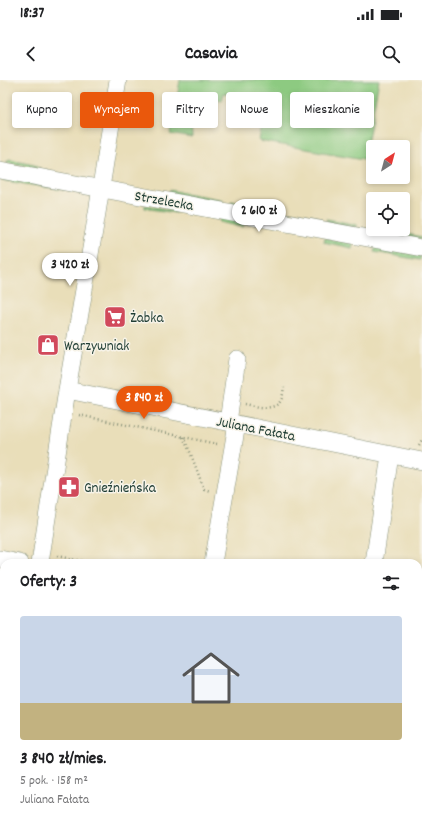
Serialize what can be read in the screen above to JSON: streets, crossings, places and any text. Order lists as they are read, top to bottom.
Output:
{
  "streets": {
    "street": ["Strzelecka", "Juliana Fałata"]
  },
  "places": {
    "supermarket": ["Żabka"],
    "shop": ["Warzywniak"],
    "pharmacy": ["Gnieźnieńska"]
  },
  "north": "top right",
  "page": {
    "status": "18:37",
    "header": "Casavia",
    "chip": [
      "Kupno",
      "Wynajem",
      "Filtry",
      "Nowe",
      "Mieszkanie"
    ],
    "price": ["2 610 zł", "3 420 zł", "3 840 zł"],
    "heading": "Oferty: 3",
    "list": [
      {
        "name": "3 840 zł/mies.",
        "note": "5 pok. · 158 m² · Juliana Fałata"
      }
    ]
  }
}
